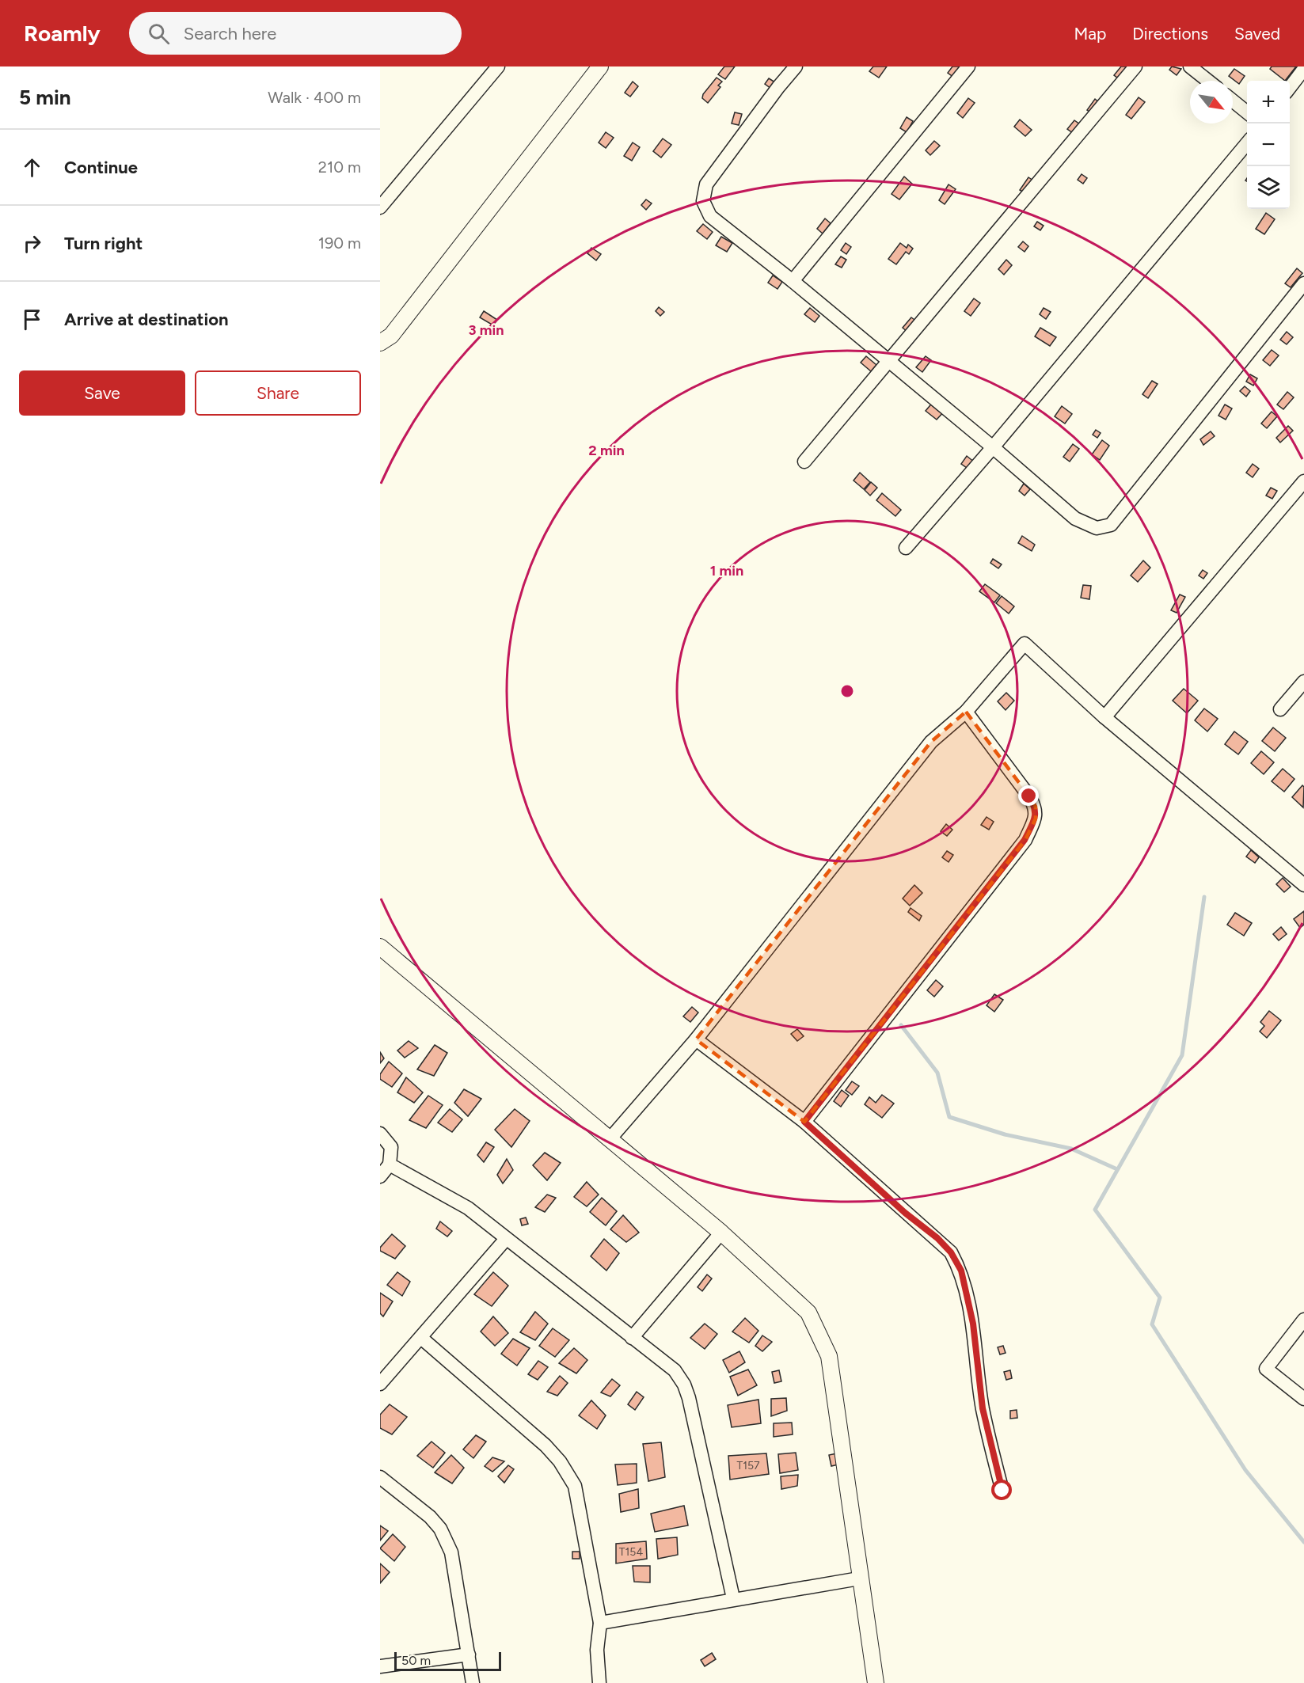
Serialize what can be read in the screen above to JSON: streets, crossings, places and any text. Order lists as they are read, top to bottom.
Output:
{
  "house_numbers": ["T157", "T154"],
  "scale_bar": "50 m",
  "north": "bottom right",
  "page": {
    "header": "Roamly",
    "search": "Search here",
    "nav": ["Map", "Directions", "Saved"],
    "heading": ["5 min", "Walk · 400 m"],
    "map_buttons": ["+", "−"],
    "list": [
      ["Continue", "210 m"],
      ["Turn right", "190 m"],
      "Arrive at destination"
    ],
    "buttons": ["Save", "Share"],
    "scale": "50 m"
  },
  "rings": ["3 min", "2 min", "1 min"]
}
